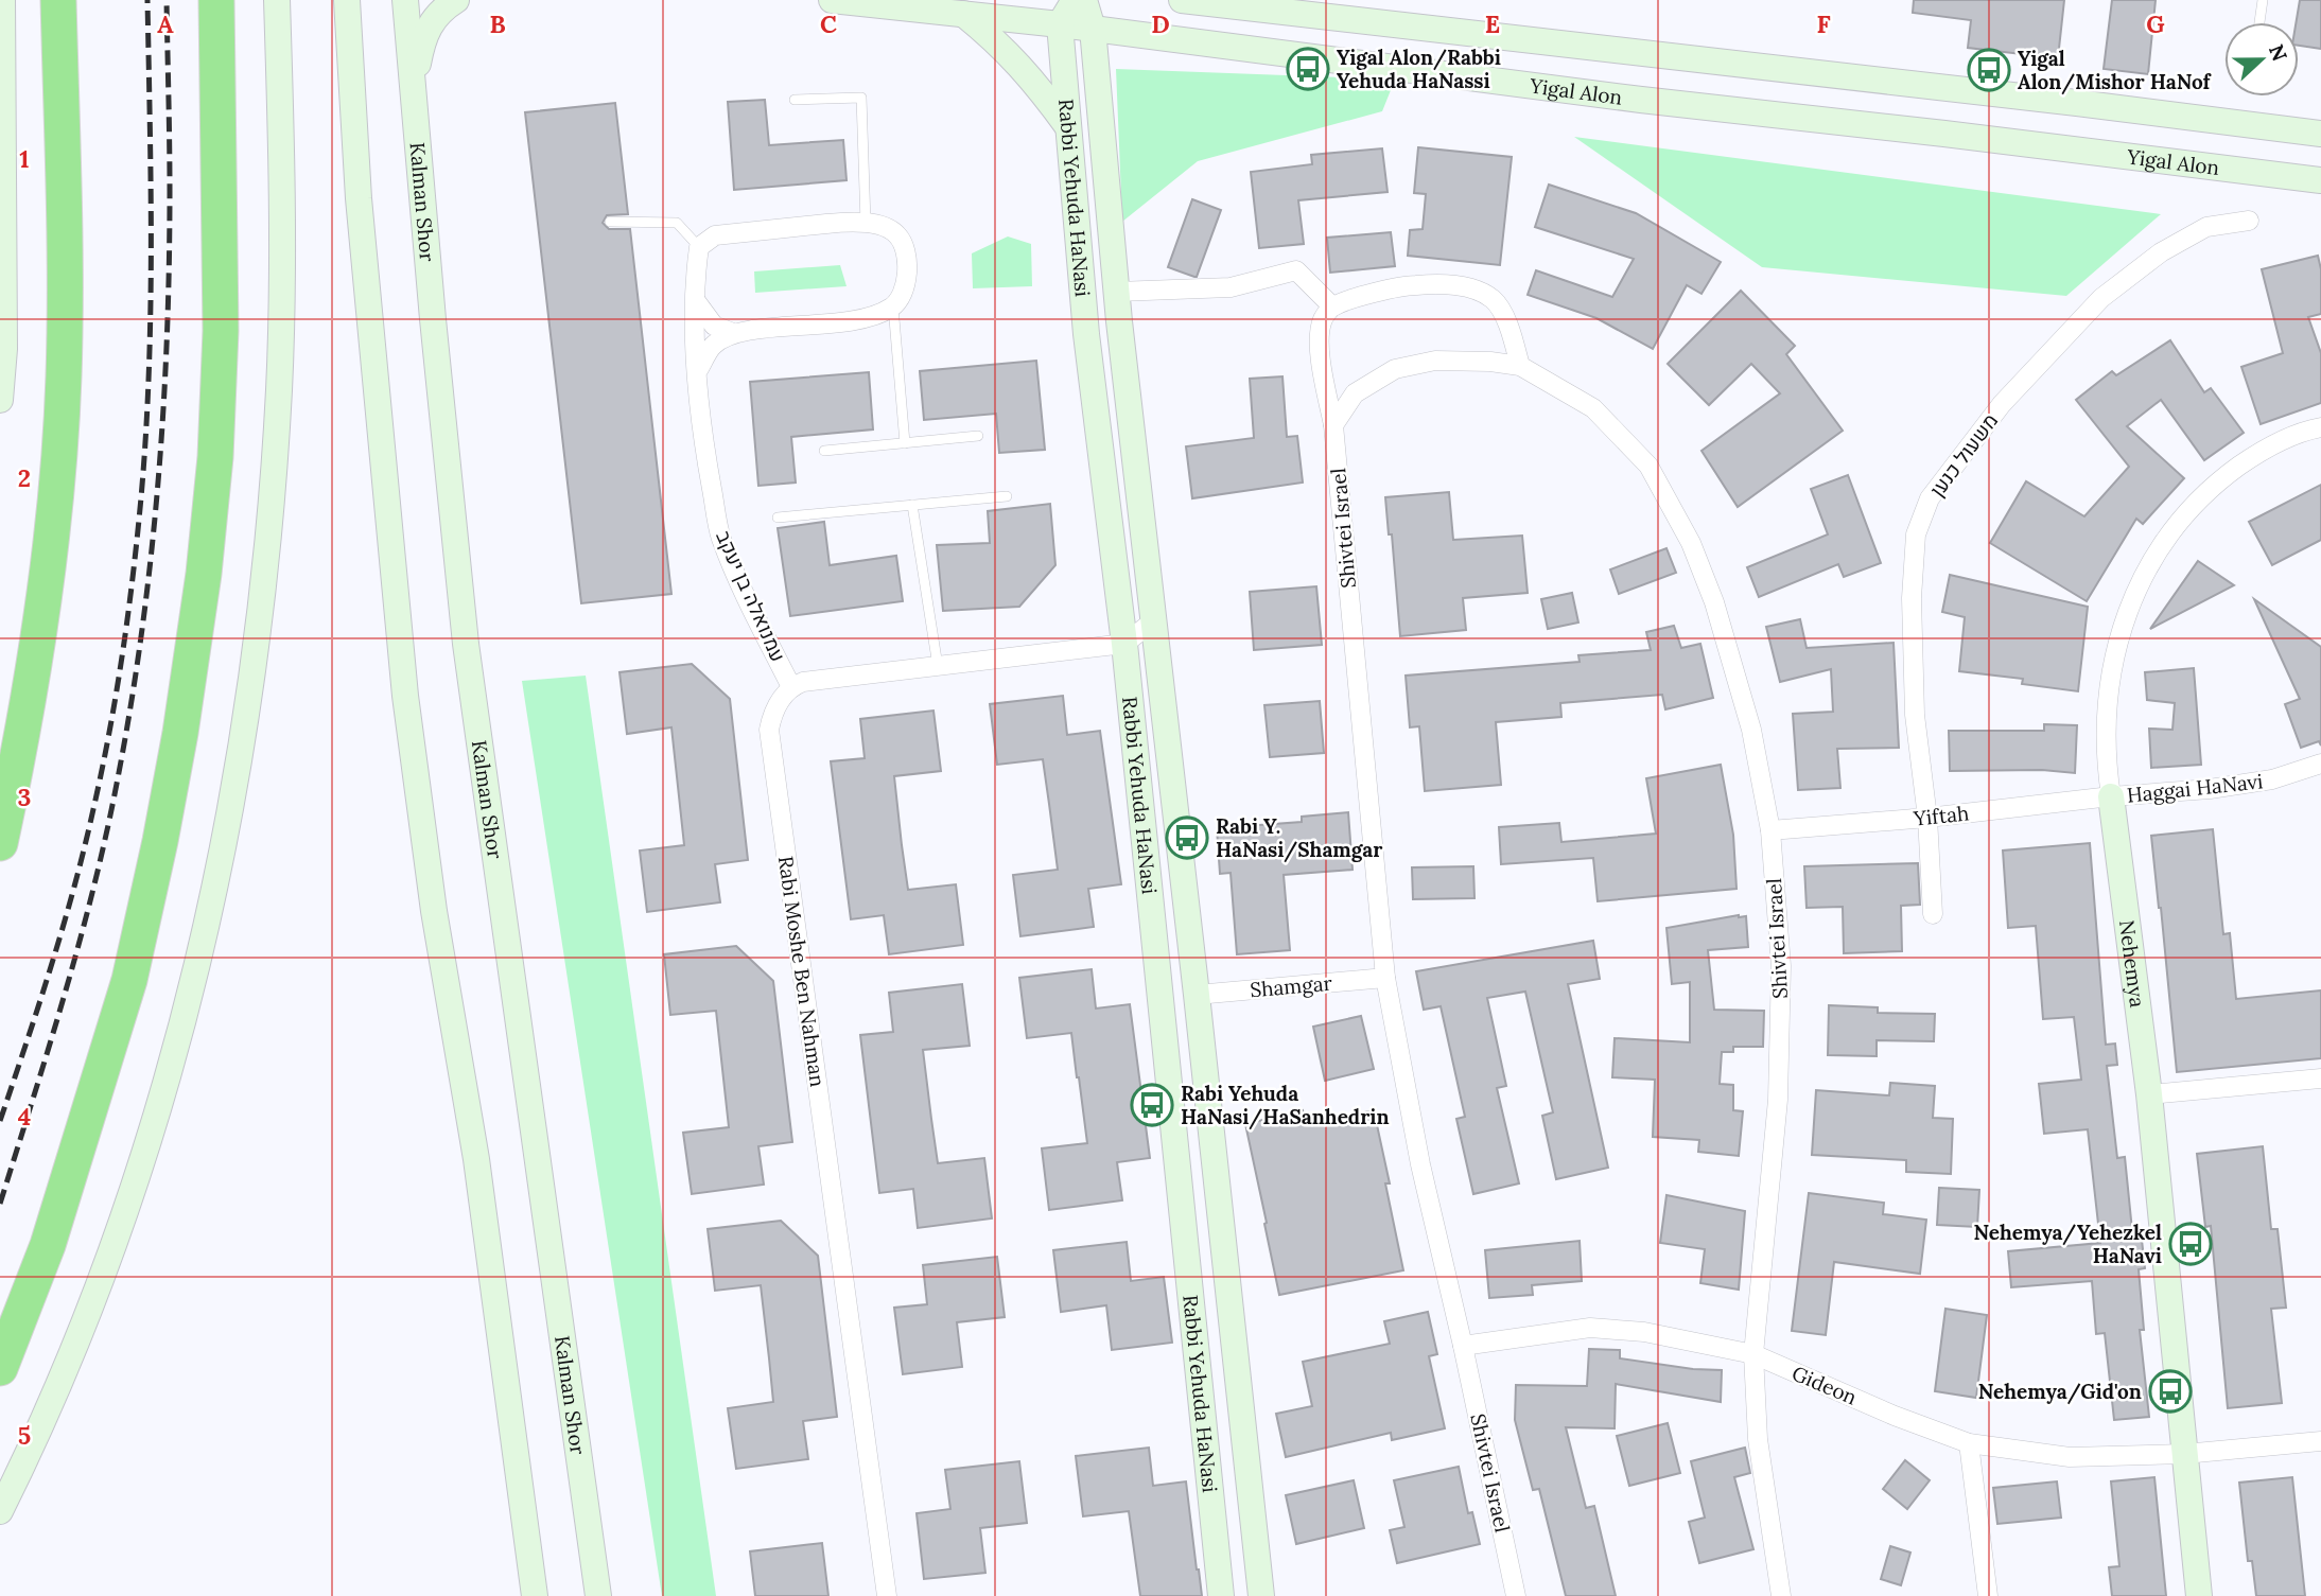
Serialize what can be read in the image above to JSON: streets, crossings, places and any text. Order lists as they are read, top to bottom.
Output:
{
  "streets": {
    "main road": [
      "Yigal Alon",
      "Rabbi Yehuda HaNasi",
      "Kalman Shor",
      "Nehemya"
    ],
    "street": [
      "משעול כנען",
      "Shivtei Israel",
      "עמנואלה בן יעקב",
      "Haggai HaNavi",
      "Yiftah",
      "Rabi Moshe Ben Nahman",
      "Shamgar",
      "Gideon"
    ]
  },
  "crossings": [
    ["Yigal Alon", "Rabbi Yehuda HaNasi"],
    ["Rabbi Yehuda HaNasi", "Shamgar"],
    ["משעול כנען", "Yiftah"],
    ["Shivtei Israel", "Yiftah"],
    ["Shivtei Israel", "Shamgar"],
    ["Shivtei Israel", "Gideon"],
    ["עמנואלה בן יעקב", "Rabi Moshe Ben Nahman"],
    ["Haggai HaNavi", "Yiftah"],
    ["Haggai HaNavi", "Nehemya"],
    ["Yiftah", "Nehemya"],
    ["Nehemya", "Gideon"]
  ],
  "places": {
    "bus stop": [
      "Yigal Alon/Rabbi Yehuda HaNassi",
      "Yigal Alon/Mishor HaNof",
      "Rabi Y. HaNasi/Shamgar",
      "Rabi Yehuda HaNasi/HaSanhedrin",
      "Nehemya/Yehezkel HaNavi",
      "Nehemya/Gid'on"
    ]
  },
  "north": "right",
  "grid": {
    "columns": [
      "A",
      "B",
      "C",
      "D",
      "E",
      "F",
      "G"
    ],
    "rows": [
      "1",
      "2",
      "3",
      "4",
      "5"
    ]
  }
}
